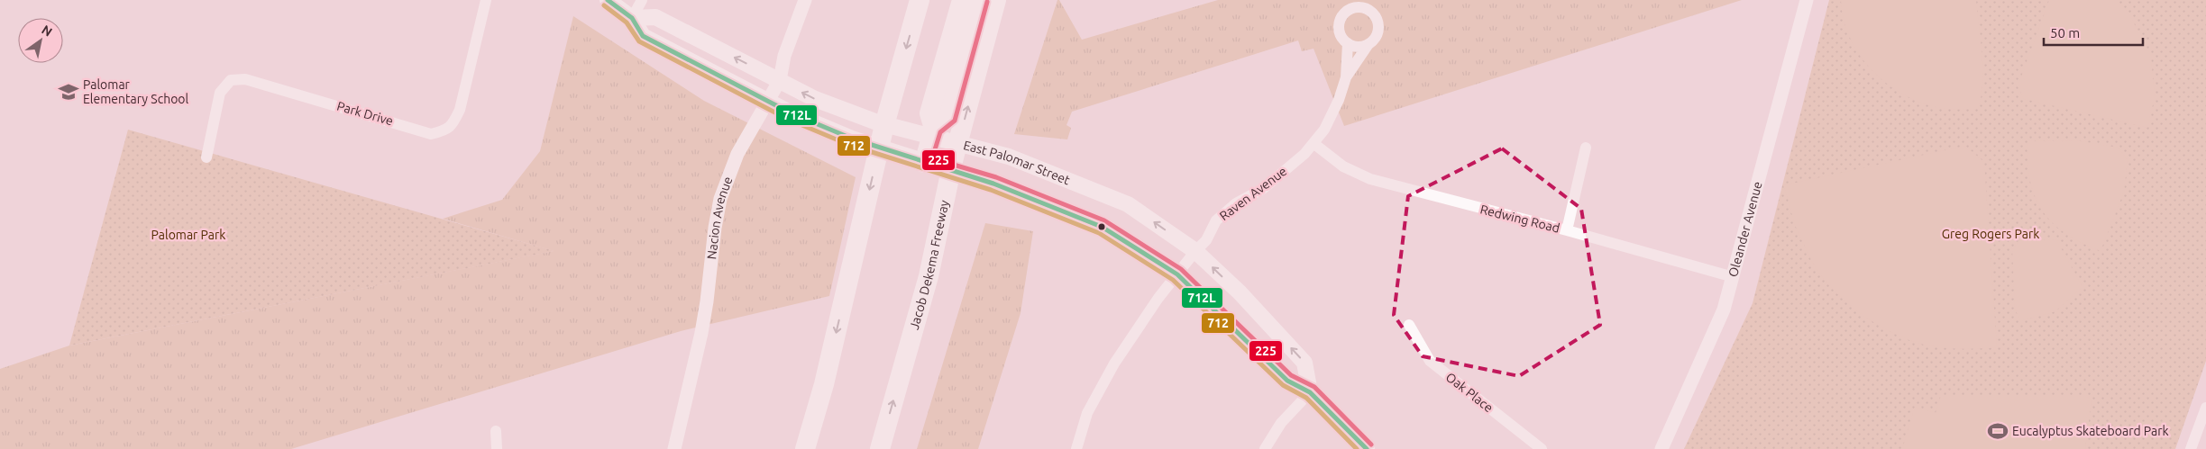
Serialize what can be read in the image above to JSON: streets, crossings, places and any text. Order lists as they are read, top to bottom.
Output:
{
  "streets": {
    "highway": ["Jacob Dekema Freeway"],
    "main road": ["East Palomar Street"],
    "street": [
      "Park Drive",
      "Raven Avenue",
      "Nacion Avenue",
      "Redwing Road",
      "Oleander Avenue",
      "Oak Place"
    ]
  },
  "crossings": [
    ["East Palomar Street", "Raven Avenue"],
    ["East Palomar Street", "Nacion Avenue"],
    ["Raven Avenue", "Redwing Road"],
    ["Redwing Road", "Oleander Avenue"]
  ],
  "parks": ["Greg Rogers Park", "Palomar Park"],
  "places": {
    "school or university": ["Palomar Elementary School"],
    "sports": ["Eucalyptus Skateboard Park"]
  },
  "lines": ["transit line 712L", "transit line 225", "transit line 712"],
  "scale_bar": "50 m",
  "north": "top right"
}
